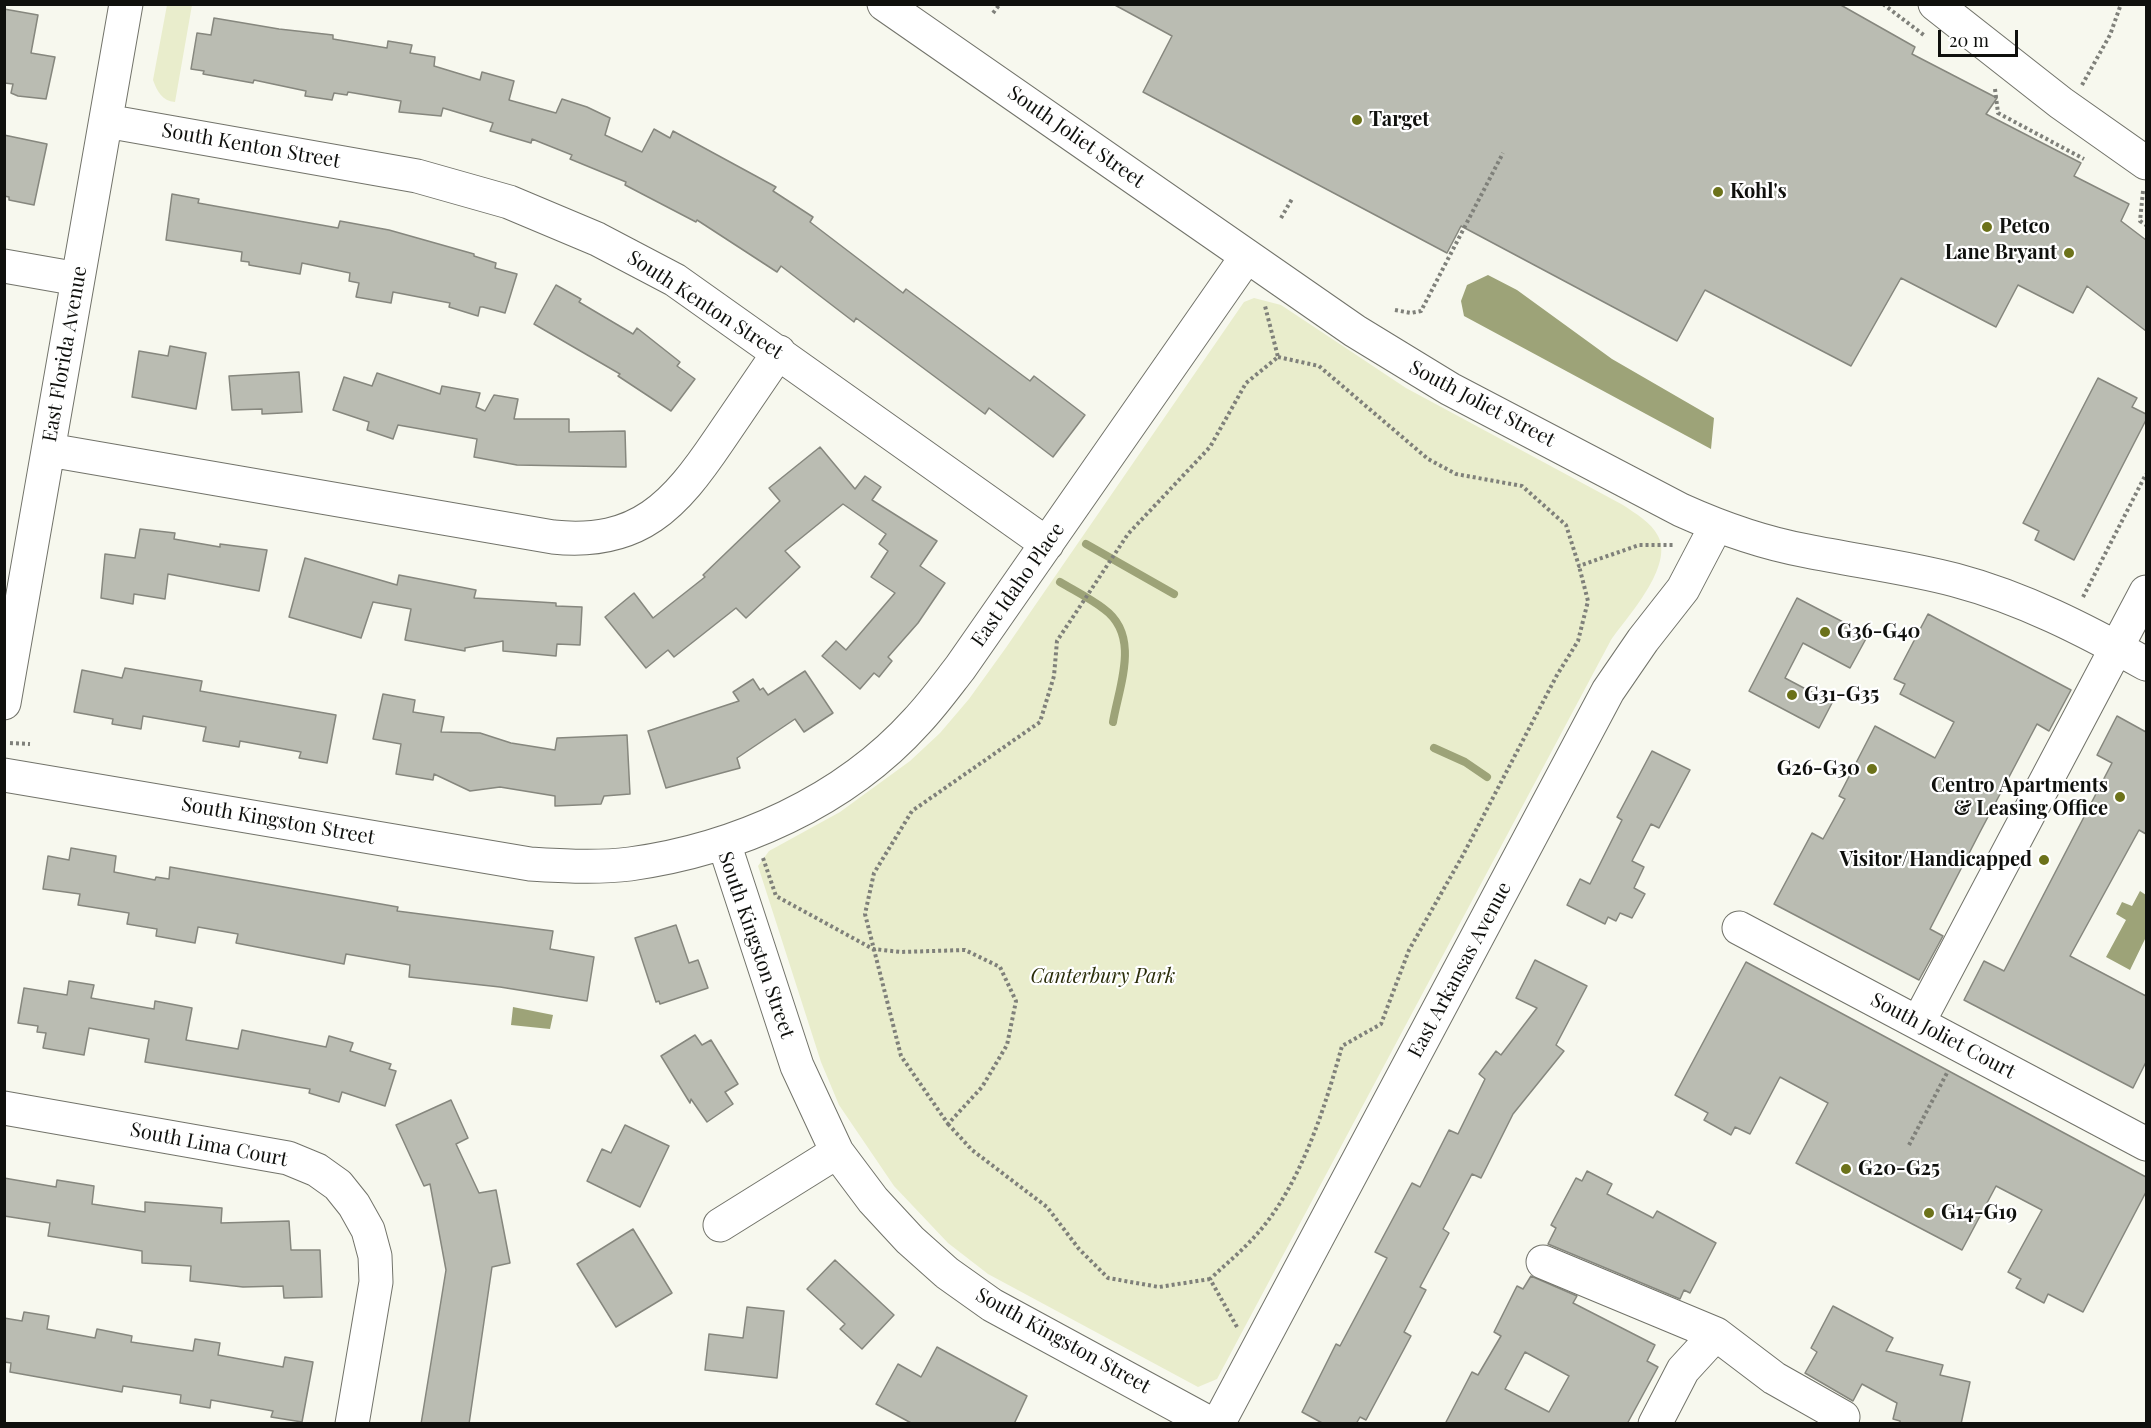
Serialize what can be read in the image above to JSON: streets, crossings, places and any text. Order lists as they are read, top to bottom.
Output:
{
  "streets": {
    "street": [
      "South Joliet Street",
      "South Kenton Street",
      "East Florida Avenue",
      "East Idaho Place",
      "South Kingston Street",
      "East Arkansas Avenue",
      "South Joliet Court",
      "South Lima Court"
    ]
  },
  "crossings": [
    ["South Joliet Street", "East Idaho Place"],
    ["South Joliet Street", "East Arkansas Avenue"],
    ["South Kenton Street", "East Florida Avenue"],
    ["South Kenton Street", "East Idaho Place"],
    ["East Idaho Place", "South Kingston Street"]
  ],
  "parks": ["Canterbury Park"],
  "places": [
    "Target",
    "Kohl's",
    "Petco",
    "Lane Bryant",
    "G36-G40",
    "G31-G35",
    "G26-G30",
    "Centro Apartments & Leasing Office",
    "Visitor/Handicapped",
    "G20-G25",
    "G14-G19"
  ],
  "scale_bar": "20 m"
}
